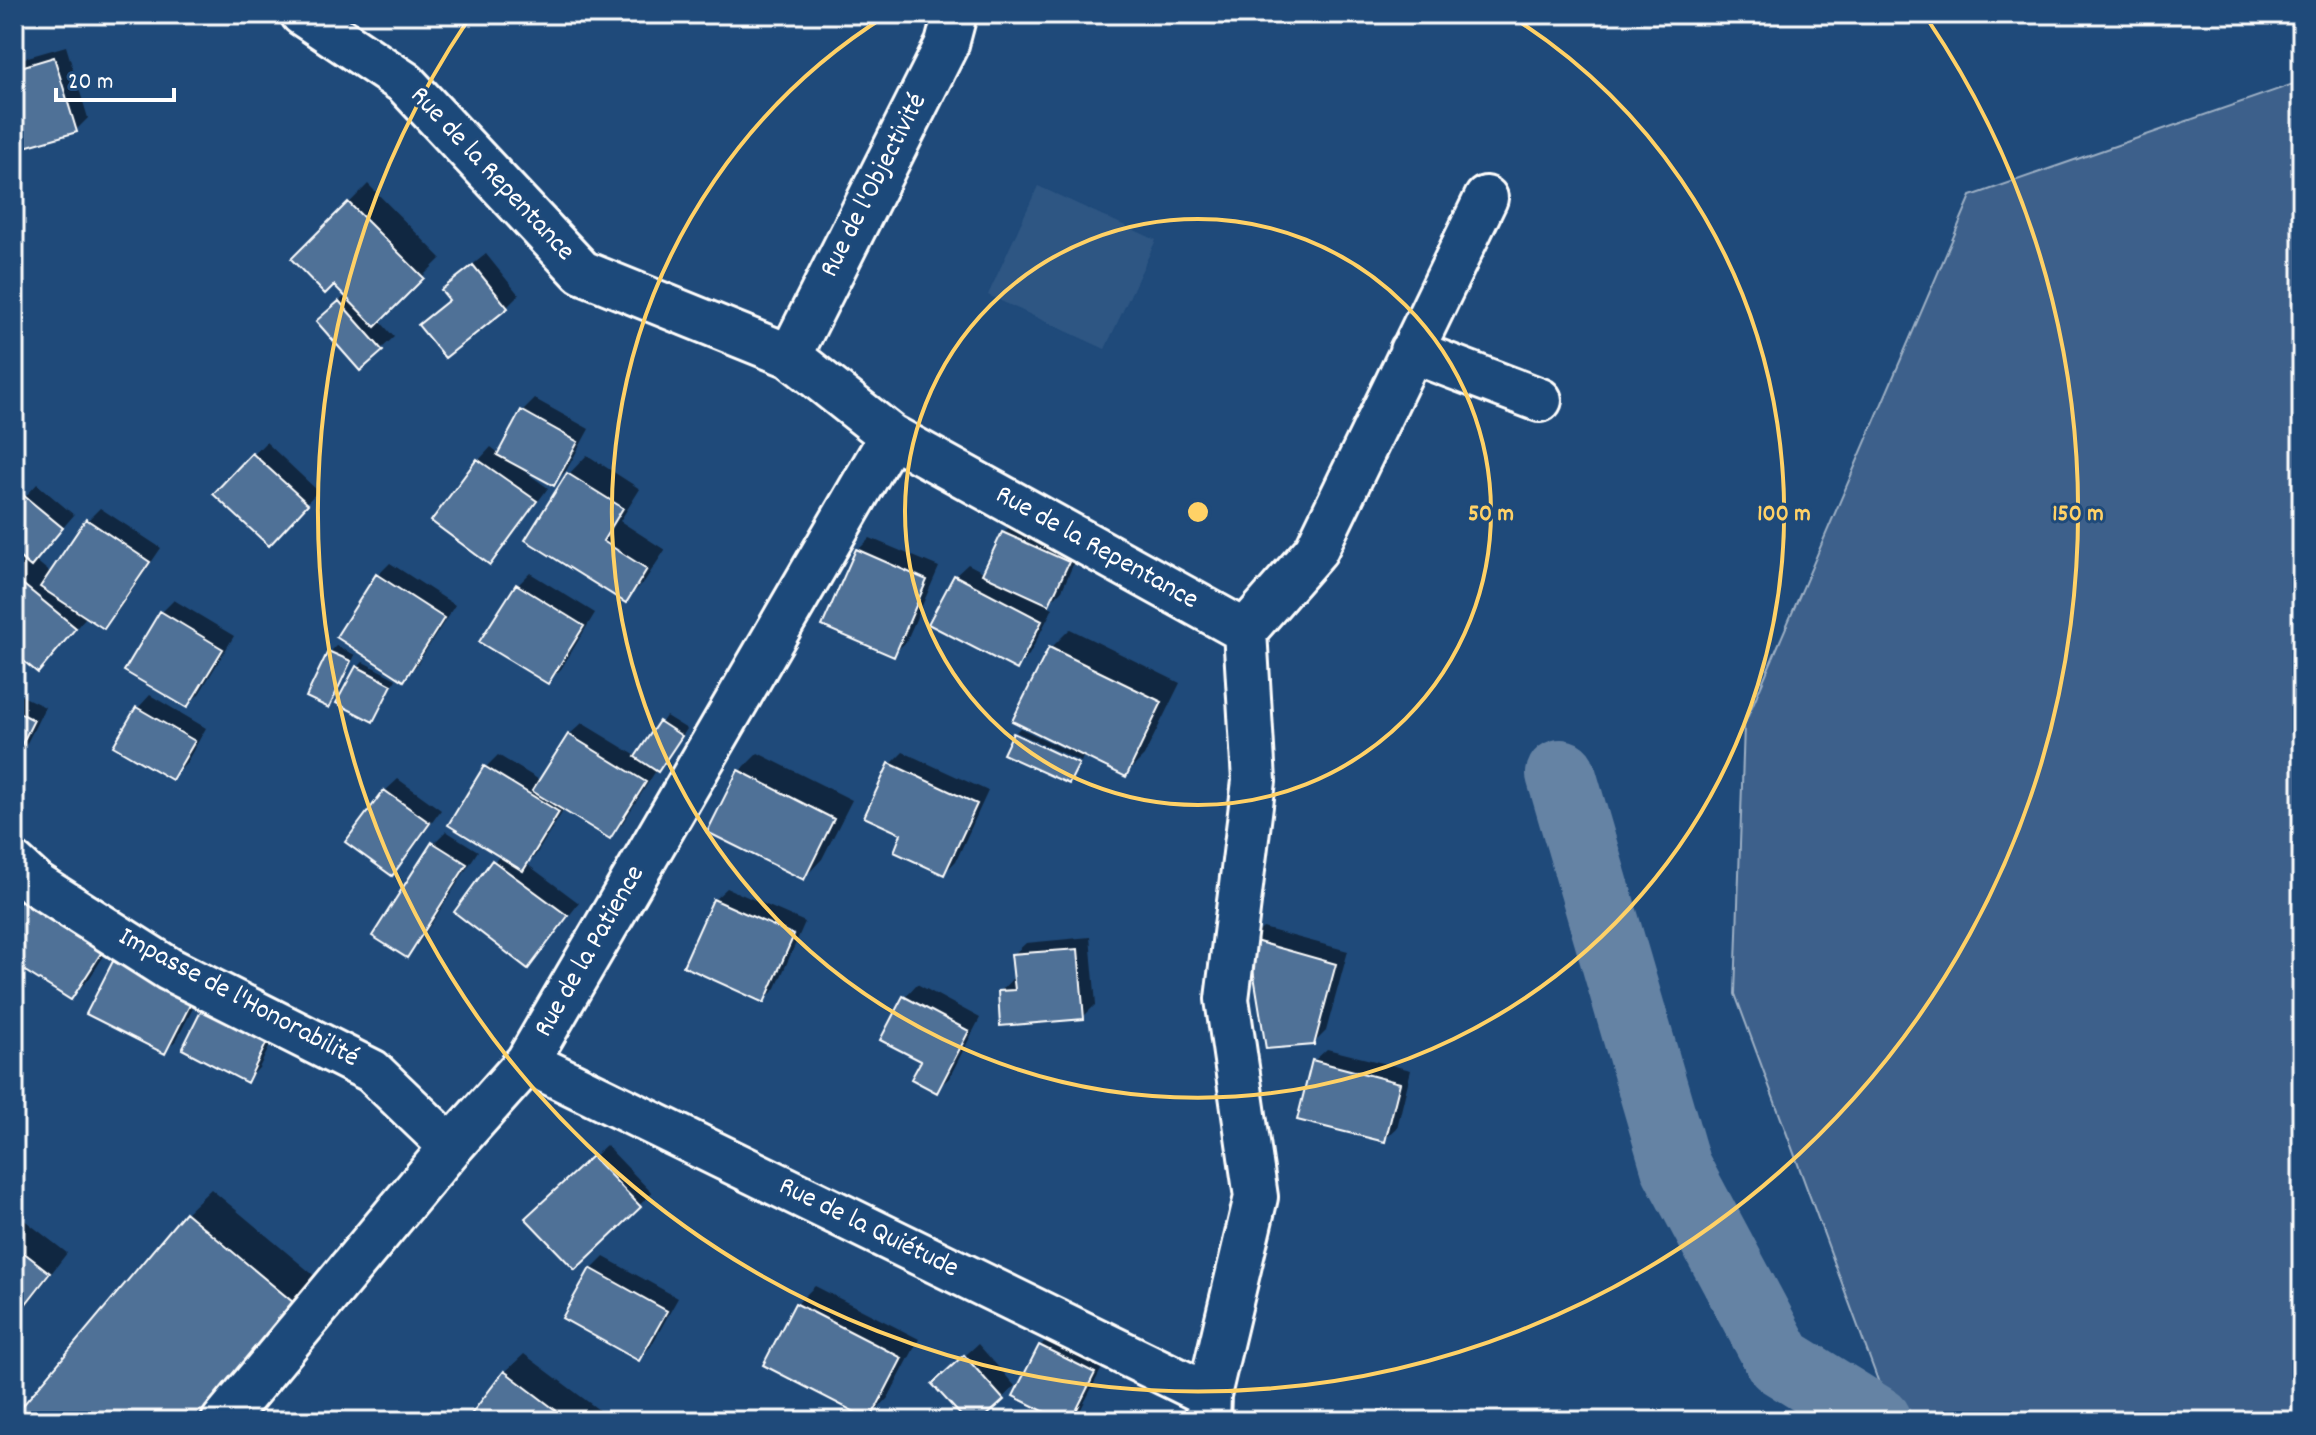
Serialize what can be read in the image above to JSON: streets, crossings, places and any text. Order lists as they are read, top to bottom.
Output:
{
  "streets": {
    "street": [
      "Rue de la Repentance",
      "Rue de l'Objectivité",
      "Rue de la Patience",
      "Impasse de l'Honorabilité",
      "Rue de la Quiétude"
    ]
  },
  "crossings": [
    ["Rue de la Repentance", "Rue de l'Objectivité"],
    ["Rue de la Repentance", "Rue de la Patience"],
    ["Rue de la Patience", "Impasse de l'Honorabilité"],
    ["Rue de la Patience", "Rue de la Quiétude"]
  ],
  "scale_bar": "20 m",
  "rings": ["50 m", "100 m", "150 m"]
}
